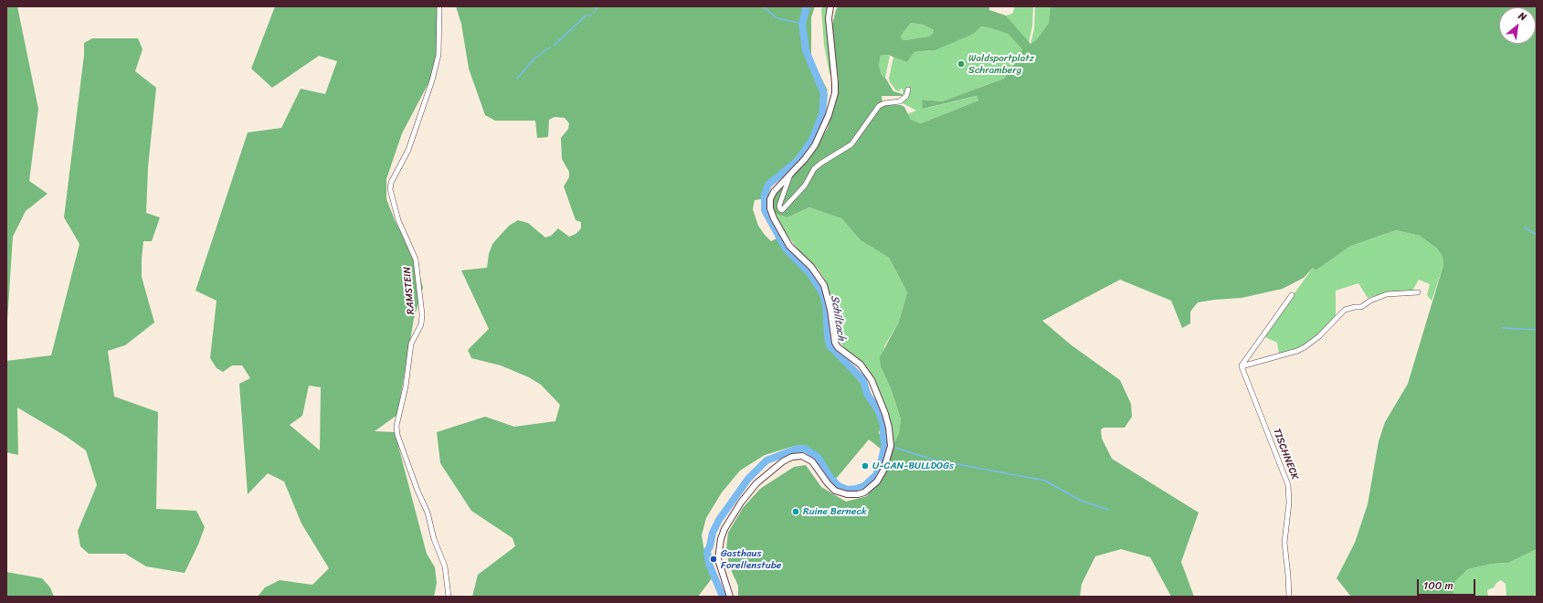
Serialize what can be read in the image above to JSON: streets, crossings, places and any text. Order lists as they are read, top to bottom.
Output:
{
  "streets": {
    "street": ["RAMSTEIN", "TISCHNECK"]
  },
  "water": ["Schiltach"],
  "places": [
    "Waldsportplatz Schramberg",
    "U-CAN-BULLDOGs",
    "Ruine Berneck",
    "Gasthaus Forellenstube"
  ],
  "scale_bar": "100 m",
  "north": "top right"
}
